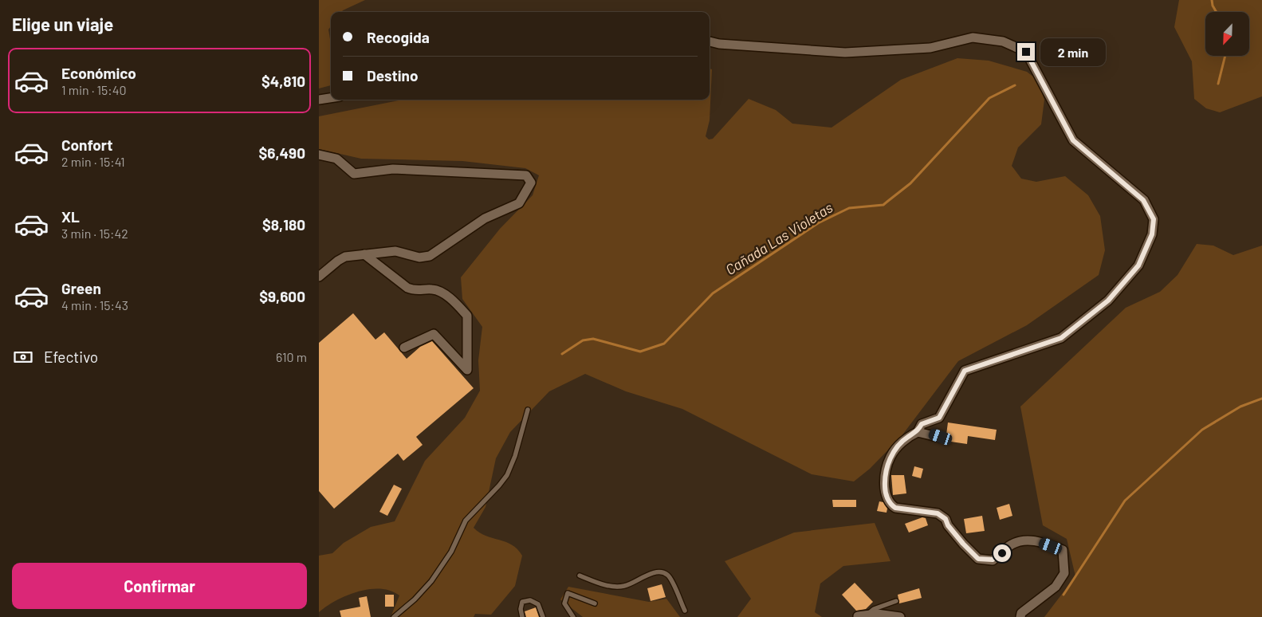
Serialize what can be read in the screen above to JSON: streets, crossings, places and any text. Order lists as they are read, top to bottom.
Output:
{
  "water": ["Cañada Las Violetas"],
  "north": "bottom left",
  "page": {
    "heading": "Elige un viaje",
    "banner": ["Recogida", "Destino"],
    "bubble": "2 min",
    "list": [
      {
        "name": "Económico",
        "note": "1 min · 15:40",
        "value": "$4,810"
      },
      {
        "name": "Confort",
        "note": "2 min · 15:41",
        "value": "$6,490"
      },
      {
        "name": "XL",
        "note": "3 min · 15:42",
        "value": "$8,180"
      },
      {
        "name": "Green",
        "note": "4 min · 15:43",
        "value": "$9,600"
      }
    ],
    "pay": ["Efectivo", "610 m"],
    "buttons": "Confirmar"
  }
}
